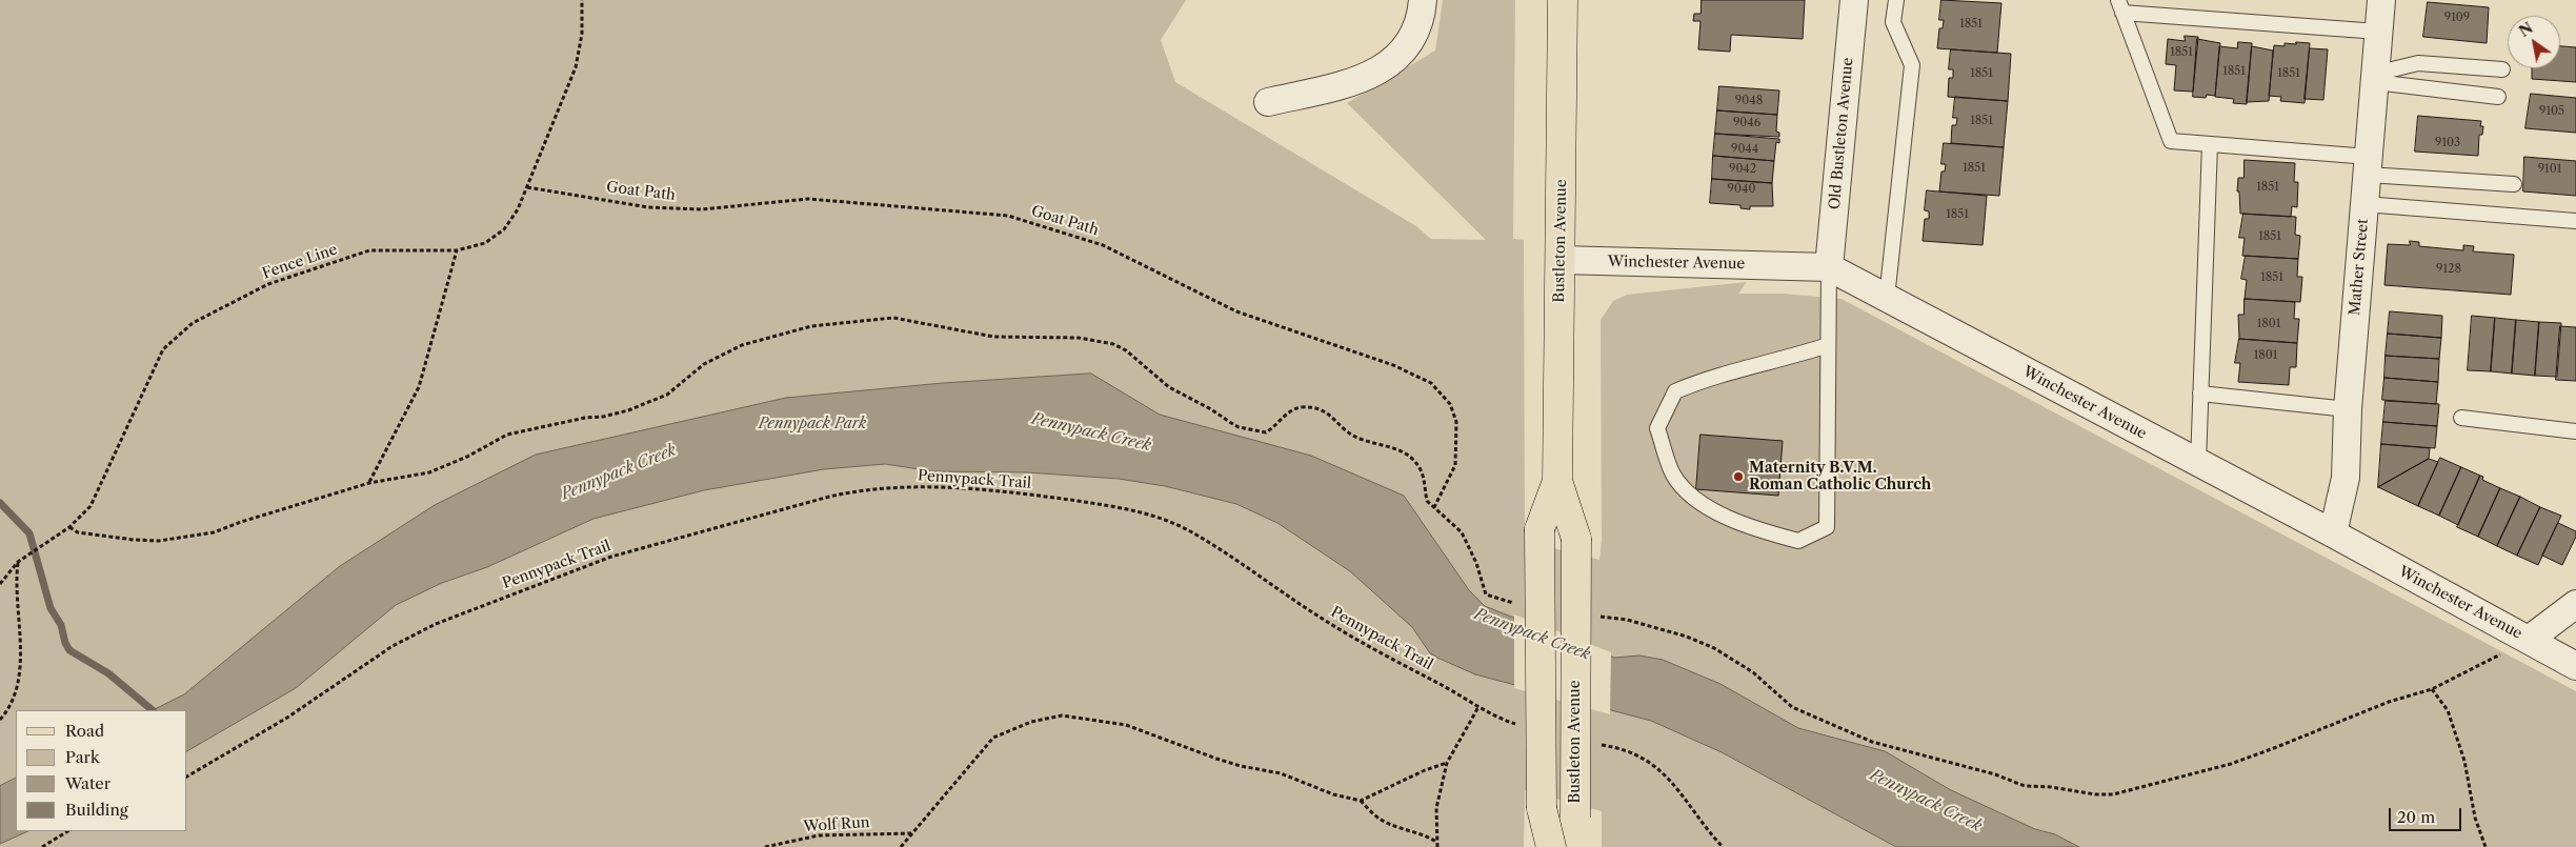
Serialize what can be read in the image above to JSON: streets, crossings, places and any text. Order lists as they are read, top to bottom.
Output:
{
  "streets": {
    "main road": ["Bustleton Avenue"],
    "street": ["Old Bustleton Avenue", "Winchester Avenue", "Mather Street"],
    "path": [
      "Goat Path",
      "Fence Line",
      "Pennypack Trail",
      "Wolf Run"
    ]
  },
  "crossings": [
    ["Old Bustleton Avenue", "Winchester Avenue"],
    ["Goat Path", "Fence Line"],
    ["Bustleton Avenue", "Winchester Avenue"],
    ["Winchester Avenue", "Mather Street"]
  ],
  "water": ["Pennypack Creek"],
  "parks": ["Pennypack Park"],
  "places": ["Maternity B.V.M. Roman Catholic Church"],
  "house_numbers": [
    "9109",
    "1851",
    "1851",
    "1851",
    "1851",
    "1851",
    "9048",
    "9105",
    "1851",
    "9046",
    "9103",
    "9044",
    "1851",
    "9042",
    "9101",
    "1851",
    "9040",
    "1851",
    "1851",
    "9128",
    "1851",
    "1801",
    "1801"
  ],
  "legend": [
    "Road",
    "Park",
    "Water",
    "Building"
  ],
  "scale_bar": "20 m",
  "north": "top left"
}
